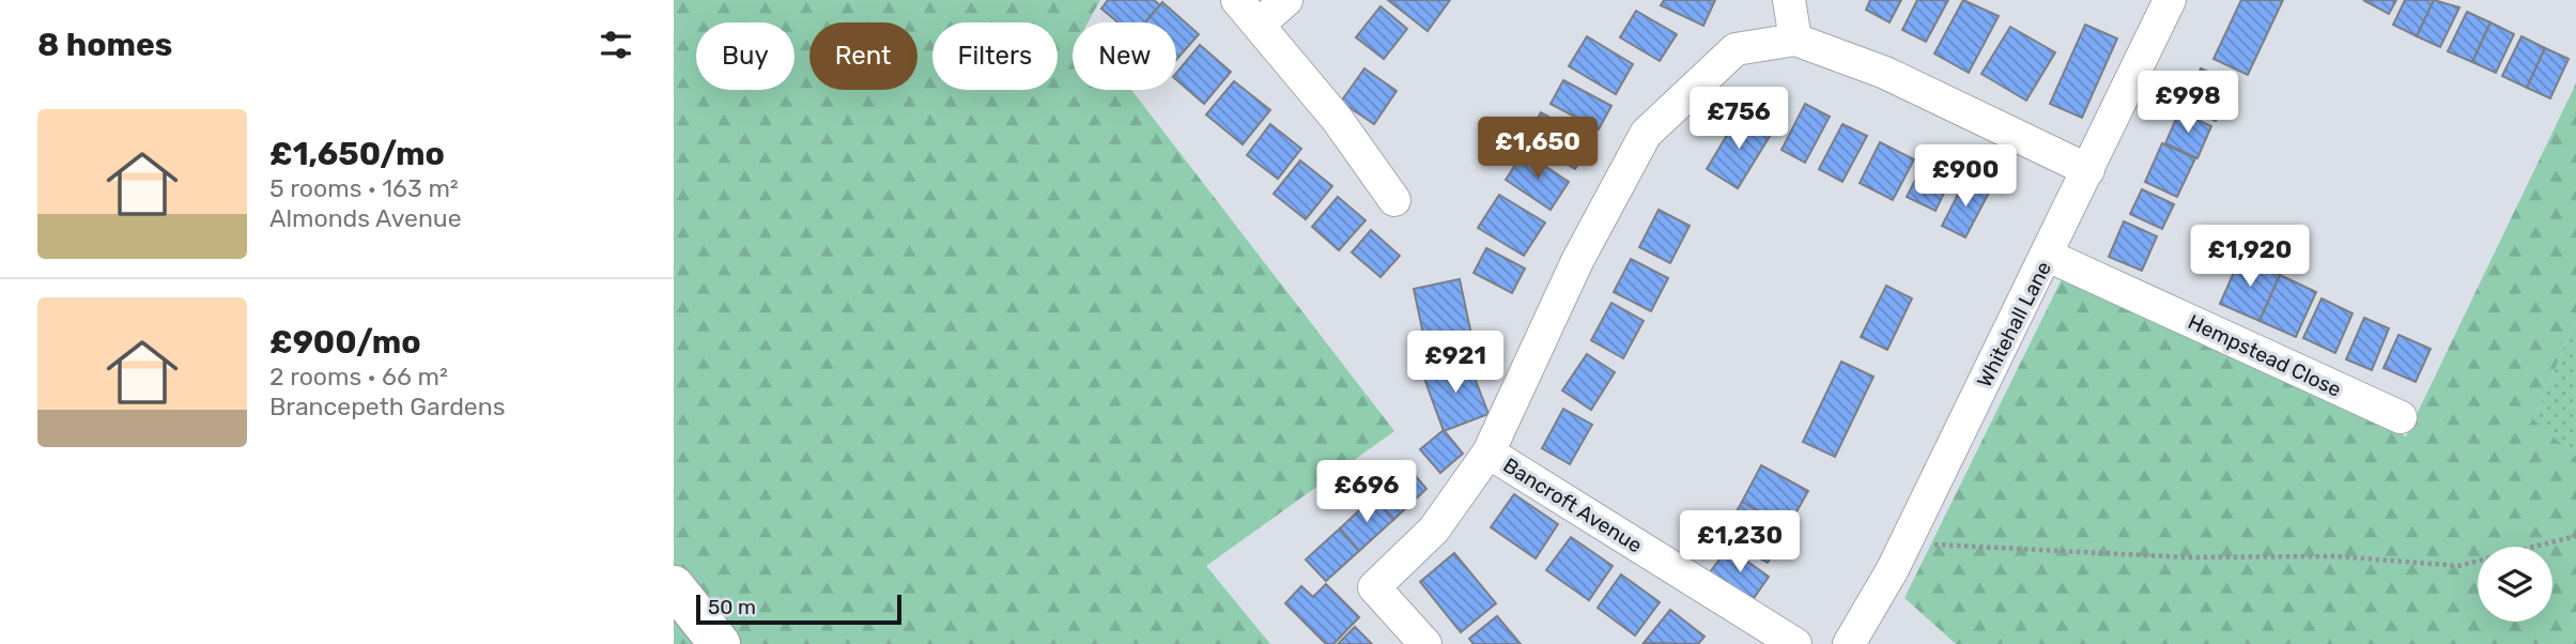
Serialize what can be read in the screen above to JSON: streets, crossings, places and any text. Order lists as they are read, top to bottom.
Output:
{
  "streets": {
    "street": ["Whitehall Lane", "Hempstead Close", "Bancroft Avenue"]
  },
  "crossings": [
    ["Whitehall Lane", "Hempstead Close"]
  ],
  "scale_bar": "50 m",
  "page": {
    "heading": "8 homes",
    "chip": [
      "Buy",
      "Rent",
      "Filters",
      "New"
    ],
    "price": [
      "£998",
      "£756",
      "£1,650",
      "£900",
      "£1,920",
      "£921",
      "£696",
      "£1,230"
    ],
    "list": [
      {
        "name": "£1,650/mo",
        "note": "5 rooms · 163 m² · Almonds Avenue"
      },
      {
        "name": "£900/mo",
        "note": "2 rooms · 66 m² · Brancepeth Gardens"
      }
    ],
    "scale": "50 m"
  }
}
